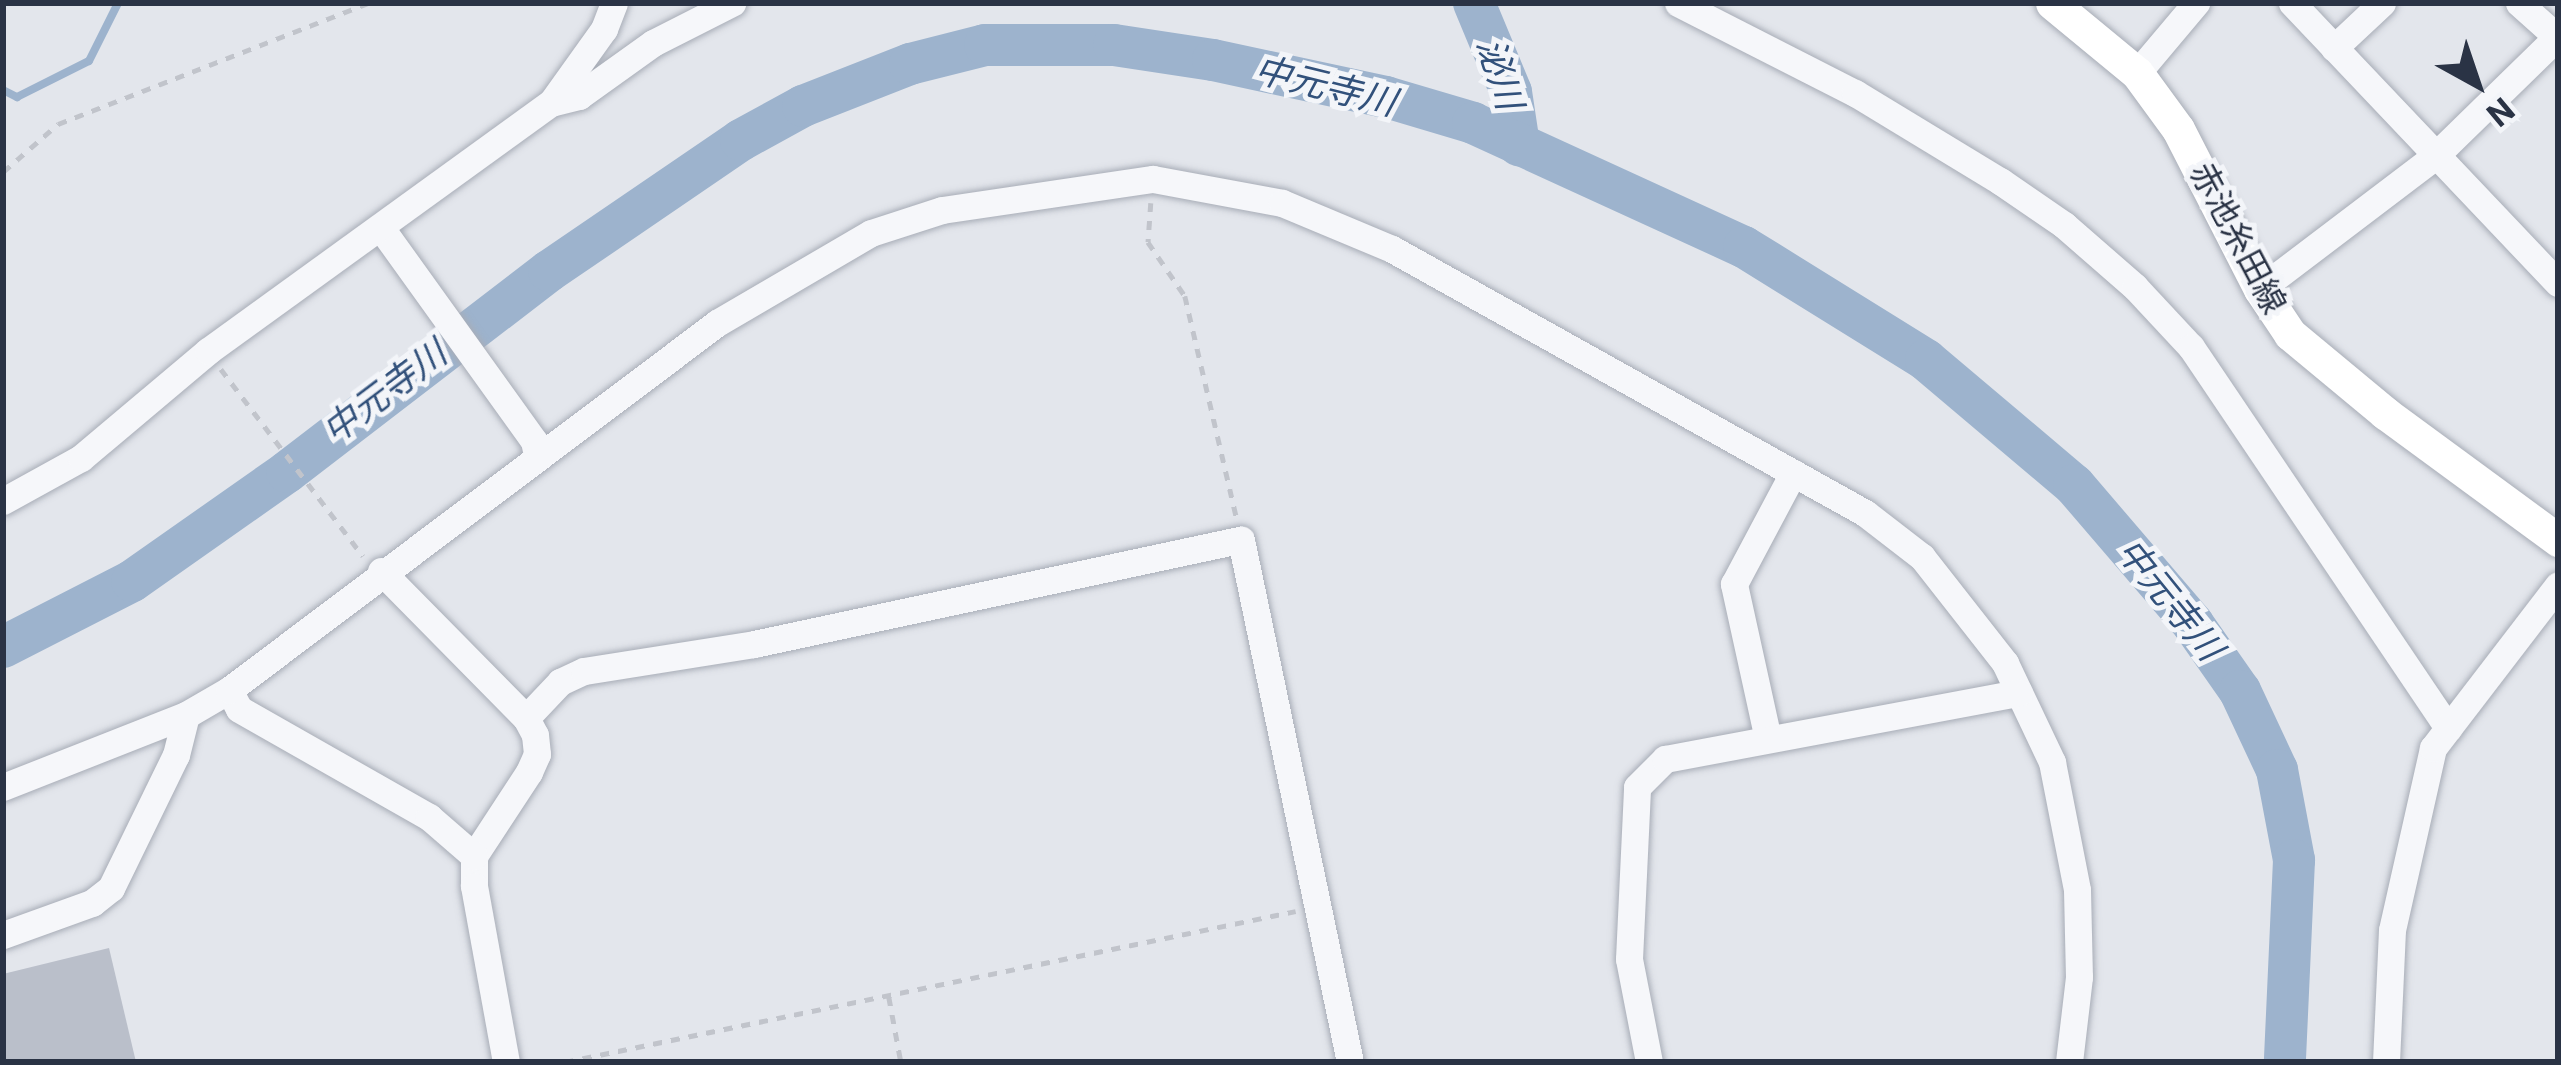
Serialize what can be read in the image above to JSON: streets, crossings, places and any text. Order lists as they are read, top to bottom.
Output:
{
  "streets": {
    "main road": ["赤池糸田線"]
  },
  "water": ["泌川", "中元寺川"],
  "north": "bottom right"
}
